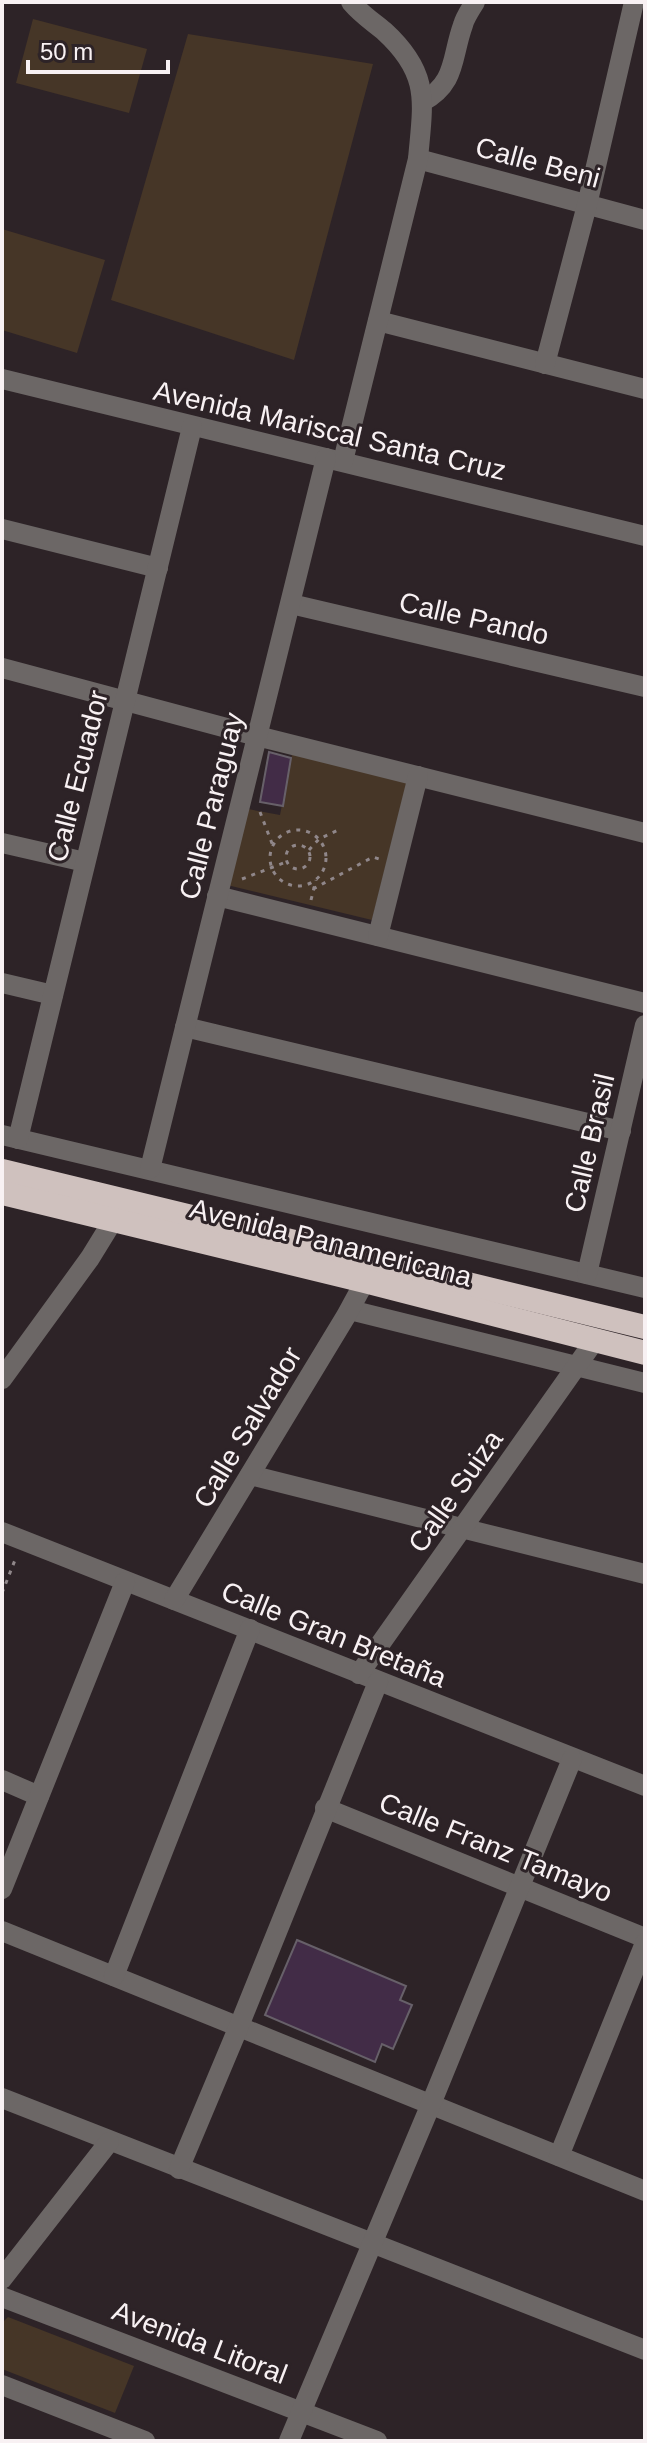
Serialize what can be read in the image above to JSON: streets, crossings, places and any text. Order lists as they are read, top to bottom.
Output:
{
  "streets": {
    "highway": ["Avenida Panamericana"],
    "street": [
      "Calle Beni",
      "Avenida Mariscal Santa Cruz",
      "Calle Pando",
      "Calle Ecuador",
      "Calle Paraguay",
      "Calle Brasil",
      "Calle Salvador",
      "Calle Suiza",
      "Calle Gran Bretaña",
      "Calle Franz Tamayo",
      "Avenida Litoral"
    ]
  },
  "crossings": [
    ["Calle Beni", "Calle Paraguay"],
    ["Avenida Mariscal Santa Cruz", "Calle Ecuador"],
    ["Avenida Mariscal Santa Cruz", "Calle Paraguay"],
    ["Calle Pando", "Calle Paraguay"],
    ["Calle Ecuador", "Avenida Panamericana"],
    ["Calle Paraguay", "Avenida Panamericana"],
    ["Calle Brasil", "Avenida Panamericana"],
    ["Avenida Panamericana", "Calle Salvador"],
    ["Avenida Panamericana", "Calle Suiza"],
    ["Calle Salvador", "Calle Gran Bretaña"],
    ["Calle Suiza", "Calle Gran Bretaña"],
    ["Calle Suiza", "Calle Franz Tamayo"]
  ],
  "scale_bar": "50 m"
}
